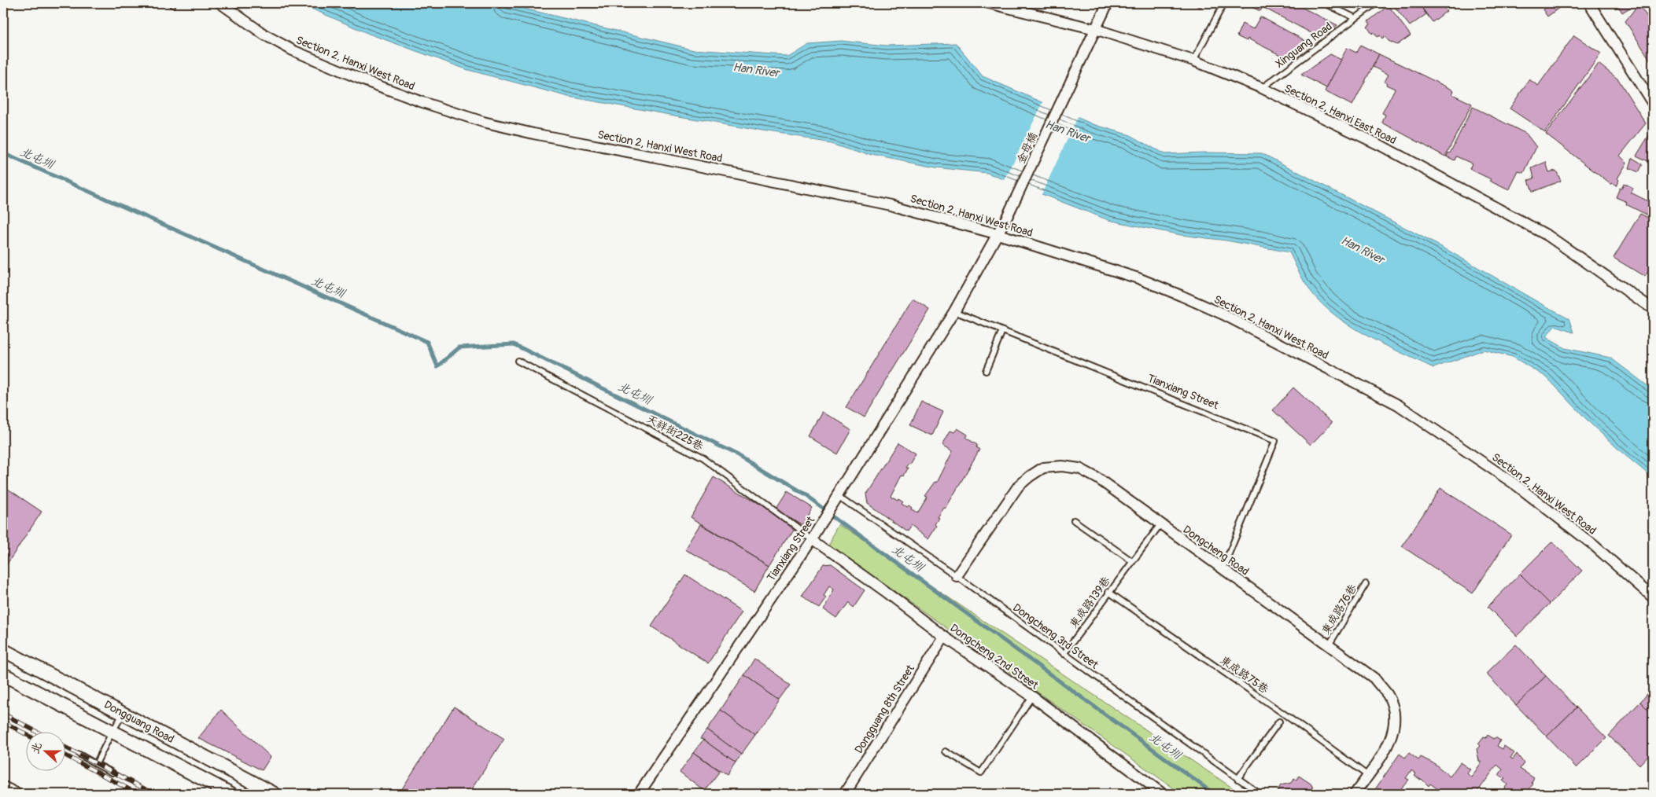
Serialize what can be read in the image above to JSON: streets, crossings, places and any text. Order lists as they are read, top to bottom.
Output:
{
  "streets": {
    "street": [
      "Section 2, Hanxi West Road",
      "Section 2, Hanxi East Road",
      "金母橋",
      "Tianxiang Street",
      "Dongcheng Road",
      "Dongcheng 2nd Street",
      "Dongguang 8th Street",
      "Dongguang Road"
    ],
    "lane": [
      "Xinguang Road",
      "天祥街225巷",
      "東成路139巷",
      "東成路76巷",
      "Dongcheng 3rd Street",
      "東成路75巷"
    ]
  },
  "crossings": [
    ["Xinguang Road", "Section 2, Hanxi East Road"],
    ["Section 2, Hanxi West Road", "Tianxiang Street"],
    ["Section 2, Hanxi East Road", "金母橋"],
    ["金母橋", "Tianxiang Street"],
    ["Tianxiang Street", "天祥街225巷"],
    ["Tianxiang Street", "Dongcheng Road"],
    ["Tianxiang Street", "Dongcheng 3rd Street"],
    ["Tianxiang Street", "Dongcheng 2nd Street"],
    ["天祥街225巷", "Dongcheng 2nd Street"],
    ["Dongcheng Road", "東成路139巷"],
    ["Dongcheng Road", "東成路76巷"],
    ["Dongcheng Road", "Dongcheng 3rd Street"],
    ["Dongcheng Road", "東成路75巷"],
    ["東成路139巷", "Dongcheng 3rd Street"],
    ["東成路139巷", "東成路75巷"],
    ["Dongcheng 2nd Street", "Dongguang 8th Street"]
  ],
  "water": ["Han River", "北屯圳"],
  "north": "left"
}
